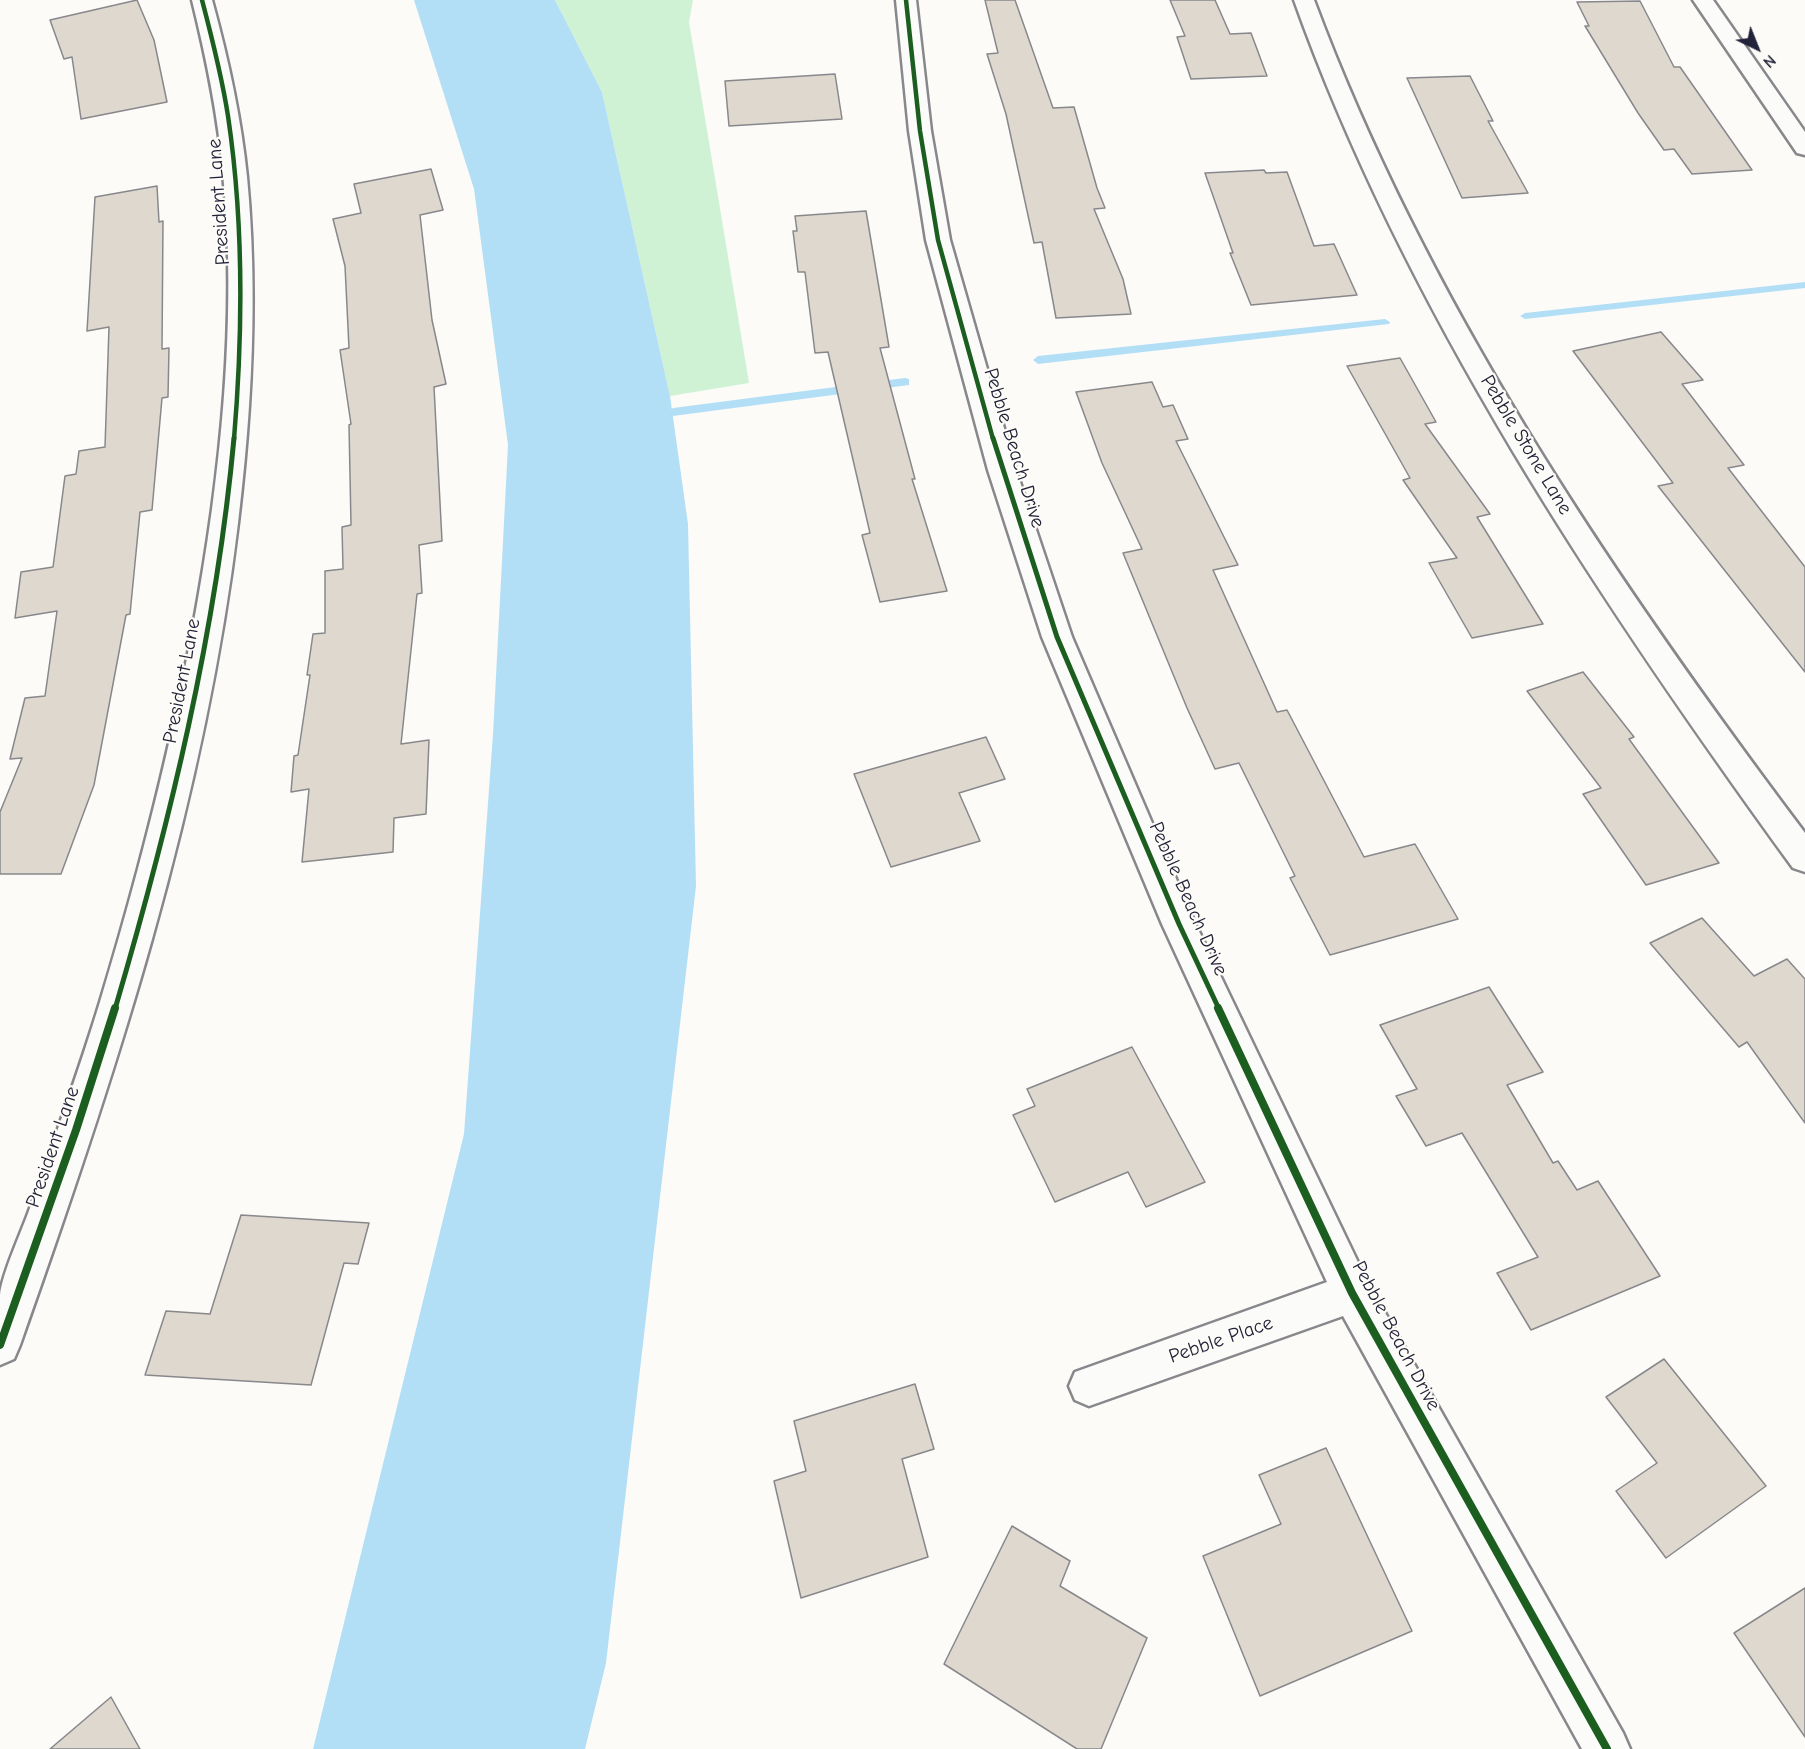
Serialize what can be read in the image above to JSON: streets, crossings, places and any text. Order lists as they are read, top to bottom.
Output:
{
  "streets": {
    "street": [
      "President Lane",
      "Pebble Stone Lane",
      "Pebble Beach Drive",
      "Pebble Place"
    ]
  },
  "crossings": [
    ["Pebble Beach Drive", "Pebble Place"]
  ],
  "north": "bottom right"
}
